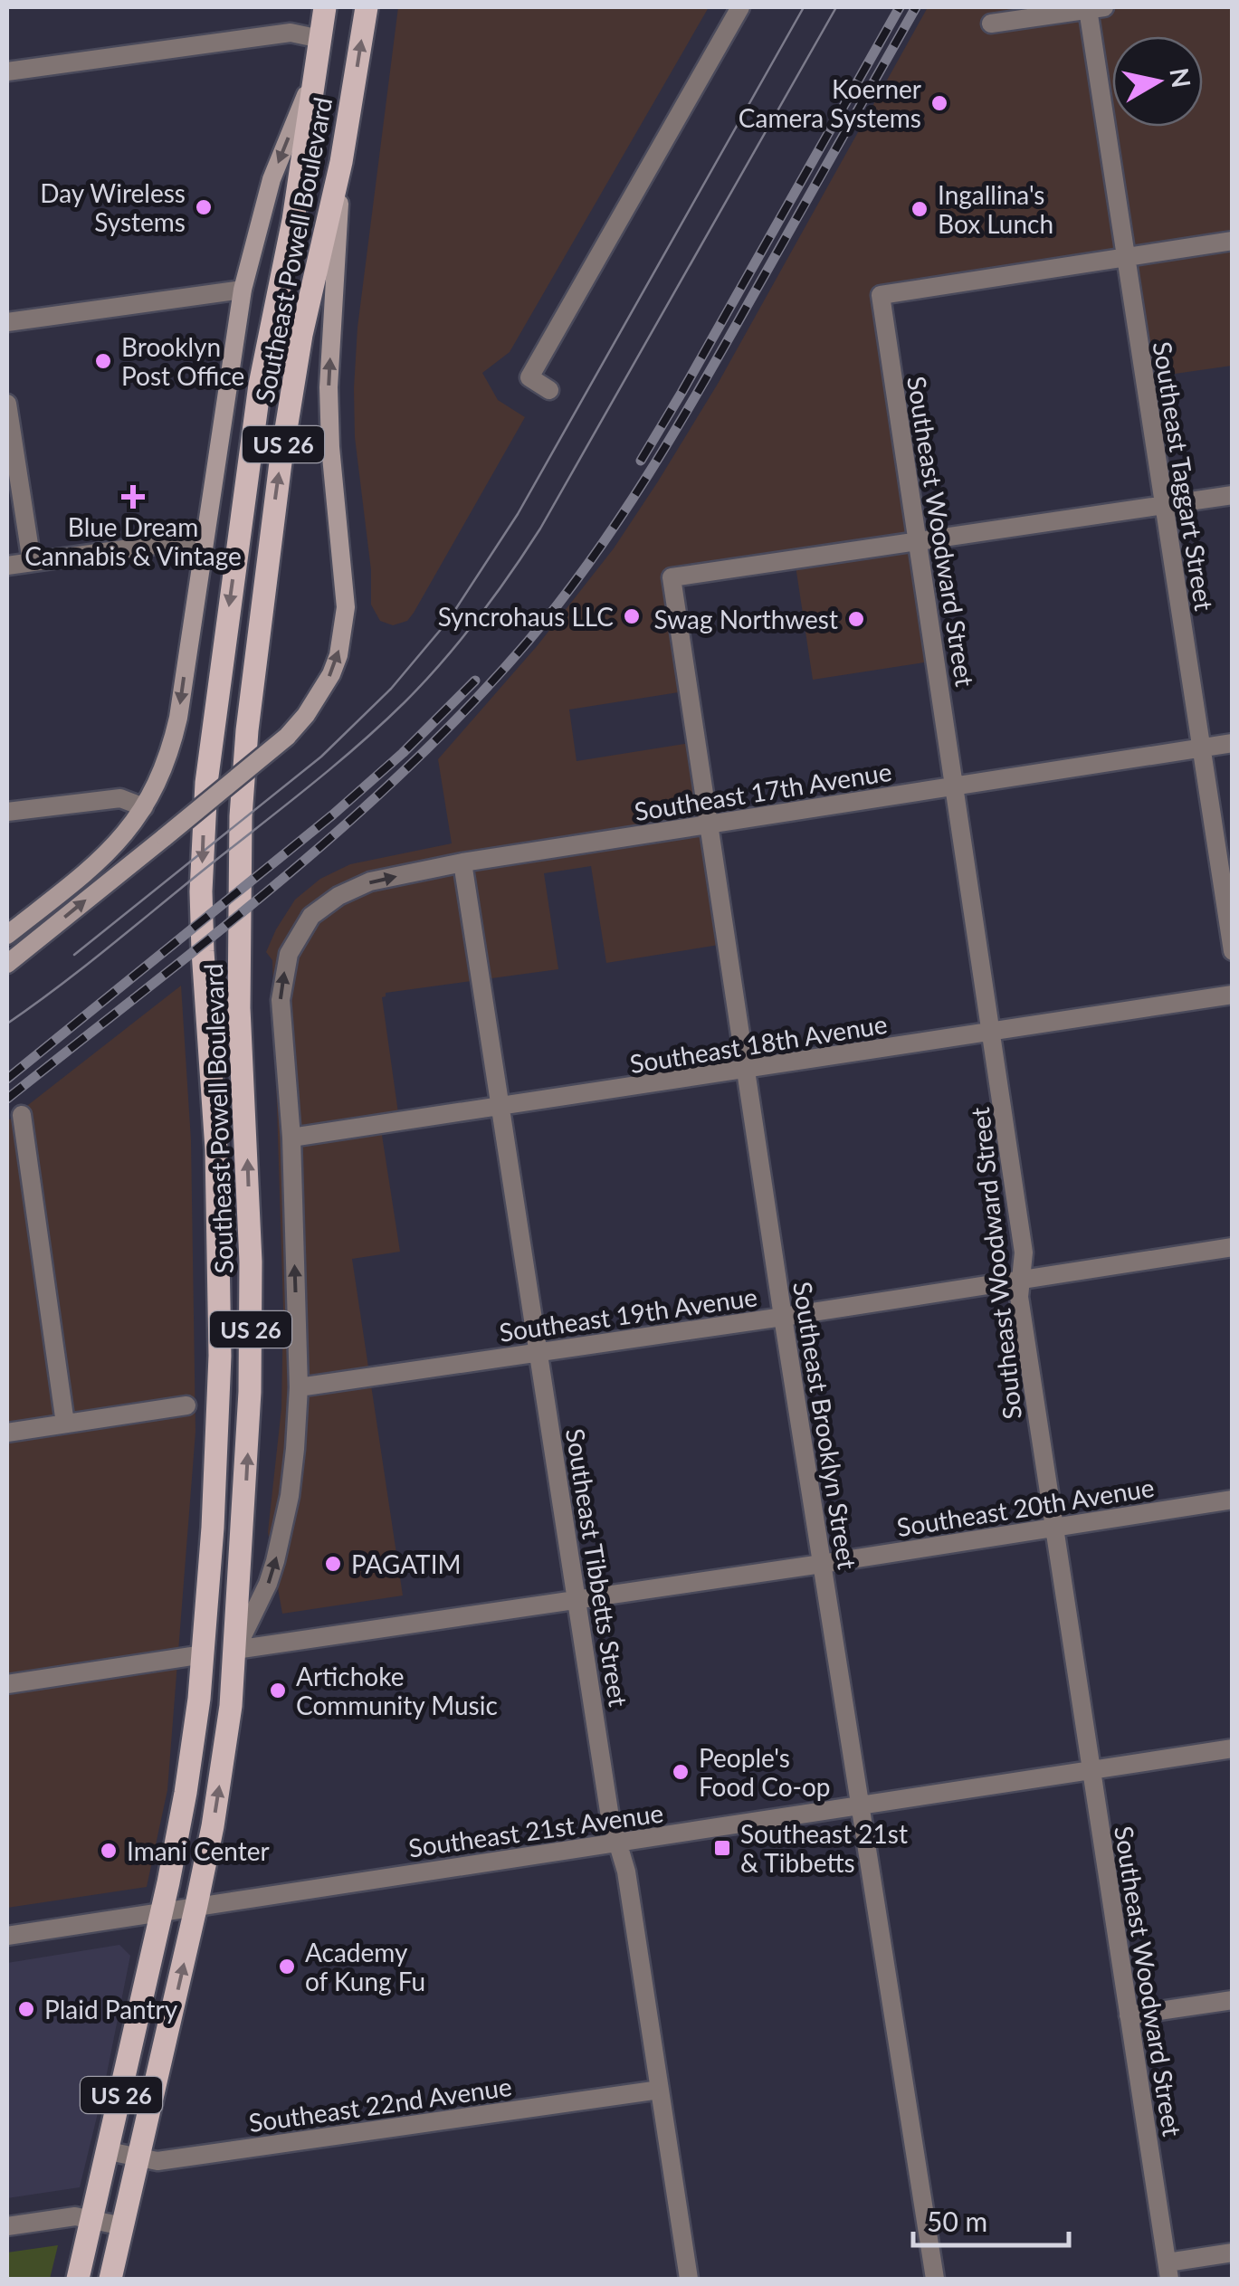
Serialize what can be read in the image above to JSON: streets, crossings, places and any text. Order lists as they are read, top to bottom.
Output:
{
  "streets": {
    "main road": ["Southeast Powell Boulevard", "US 26"],
    "street": [
      "Southeast Taggart Street",
      "Southeast Woodward Street",
      "Southeast 17th Avenue",
      "Southeast 18th Avenue",
      "Southeast 19th Avenue",
      "Southeast Brooklyn Street",
      "Southeast 20th Avenue",
      "Southeast Tibbetts Street",
      "Southeast 21st Avenue",
      "Southeast 22nd Avenue"
    ]
  },
  "crossings": [
    ["Southeast Powell Boulevard", "Southeast 20th Avenue"],
    ["Southeast Powell Boulevard", "Southeast 21st Avenue"],
    ["Southeast Powell Boulevard", "Southeast 22nd Avenue"],
    ["Southeast Taggart Street", "Southeast Woodward Street"],
    ["Southeast Taggart Street", "Southeast 17th Avenue"],
    ["Southeast Woodward Street", "Southeast 17th Avenue"],
    ["Southeast Woodward Street", "Southeast 18th Avenue"],
    ["Southeast Woodward Street", "Southeast 19th Avenue"],
    ["Southeast Woodward Street", "Southeast Brooklyn Street"],
    ["Southeast Woodward Street", "Southeast 20th Avenue"],
    ["Southeast Woodward Street", "Southeast 21st Avenue"],
    ["Southeast 17th Avenue", "Southeast 18th Avenue"],
    ["Southeast 17th Avenue", "Southeast Brooklyn Street"],
    ["Southeast 17th Avenue", "Southeast Tibbetts Street"],
    ["Southeast 18th Avenue", "Southeast Brooklyn Street"],
    ["Southeast 18th Avenue", "Southeast Tibbetts Street"],
    ["Southeast 19th Avenue", "Southeast Brooklyn Street"],
    ["Southeast 19th Avenue", "Southeast Tibbetts Street"],
    ["Southeast Brooklyn Street", "Southeast 20th Avenue"],
    ["Southeast Brooklyn Street", "Southeast 21st Avenue"],
    ["Southeast 20th Avenue", "Southeast Tibbetts Street"],
    ["Southeast Tibbetts Street", "Southeast 21st Avenue"],
    ["Southeast Tibbetts Street", "Southeast 22nd Avenue"]
  ],
  "places": {
    "other": [
      "Koerner Camera Systems",
      "Day Wireless Systems",
      "Ingallina's Box Lunch",
      "Brooklyn Post Office",
      "Syncrohaus LLC",
      "Swag Northwest",
      "PAGATIM",
      "Artichoke Community Music",
      "People's Food Co-op",
      "Imani Center",
      "Academy of Kung Fu",
      "Plaid Pantry"
    ],
    "health": ["Blue Dream Cannabis & Vintage"],
    "transit": ["Southeast 21st & Tibbetts"]
  },
  "scale_bar": "50 m",
  "north": "right"
}
